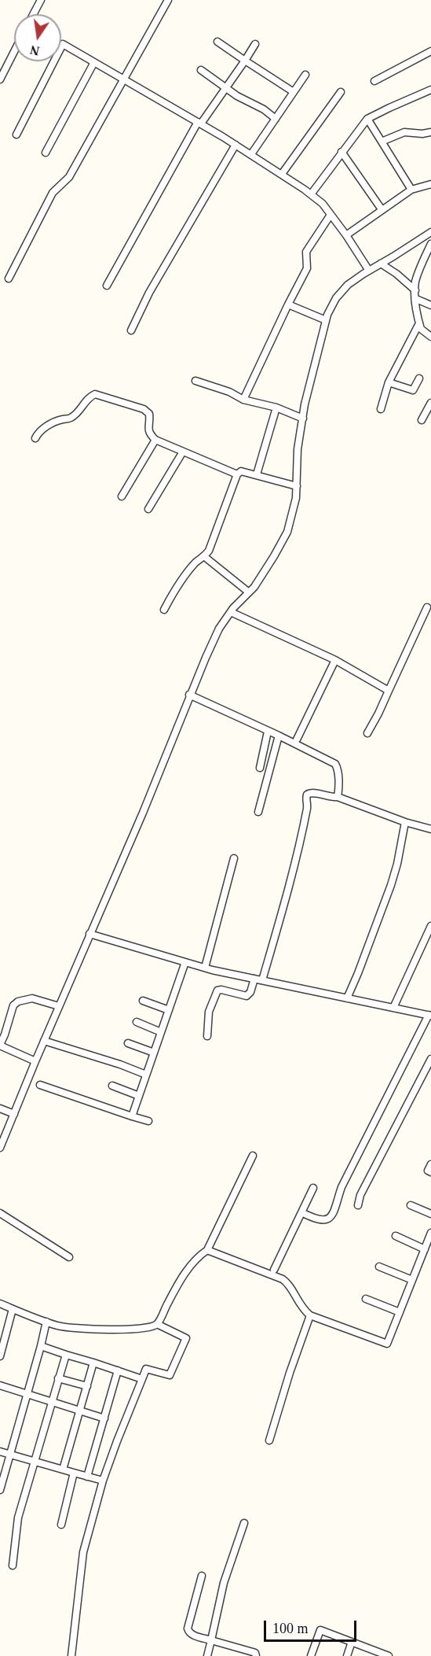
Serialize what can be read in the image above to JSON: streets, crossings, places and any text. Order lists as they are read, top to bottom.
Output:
{
  "scale_bar": "100 m",
  "north": "bottom"
}
